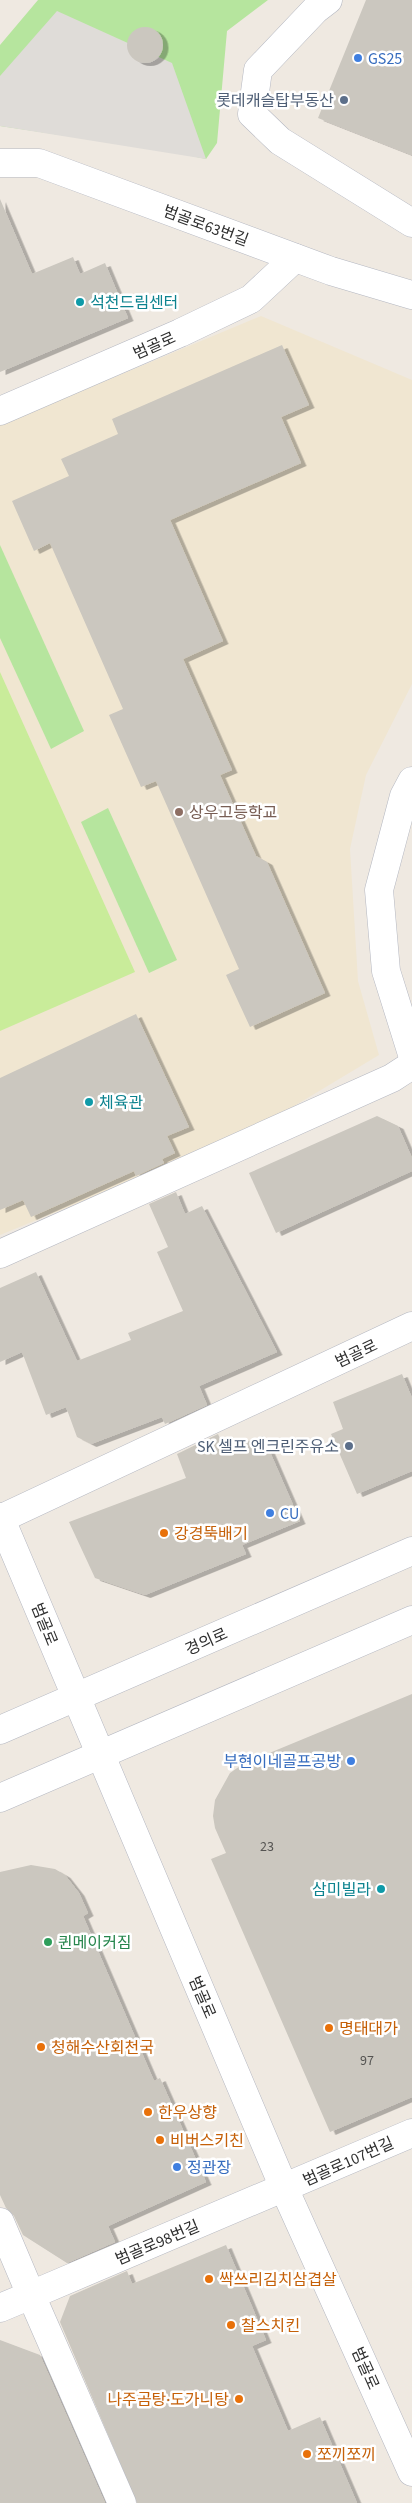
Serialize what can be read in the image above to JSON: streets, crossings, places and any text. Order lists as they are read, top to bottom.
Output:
{
  "streets": {
    "street": [
      "범골로63번길",
      "범골로",
      "경의로",
      "범골로107번길",
      "범골로98번길"
    ]
  },
  "crossings": [
    ["범골로63번길", "범골로"],
    ["범골로", "경의로"],
    ["범골로", "범골로107번길"],
    ["범골로", "범골로98번길"],
    ["범골로107번길", "범골로98번길"]
  ],
  "places": [
    "GS25",
    "롯데캐슬탑부동산",
    "석천드림센터",
    "상우고등학교",
    "체육관",
    "SK 셀프 엔크린주유소",
    "CU",
    "강경뚝배기",
    "부현이네골프공방",
    "삼미빌라",
    "퀸메이커짐",
    "명태대가",
    "청해수산회천국",
    "한우상향",
    "비버스키친",
    "정관장",
    "싹쓰리김치삼겹살",
    "찰스치킨",
    "나주곰탕·도가니탕",
    "쪼끼쪼끼"
  ],
  "house_numbers": ["23", "97"]
}
